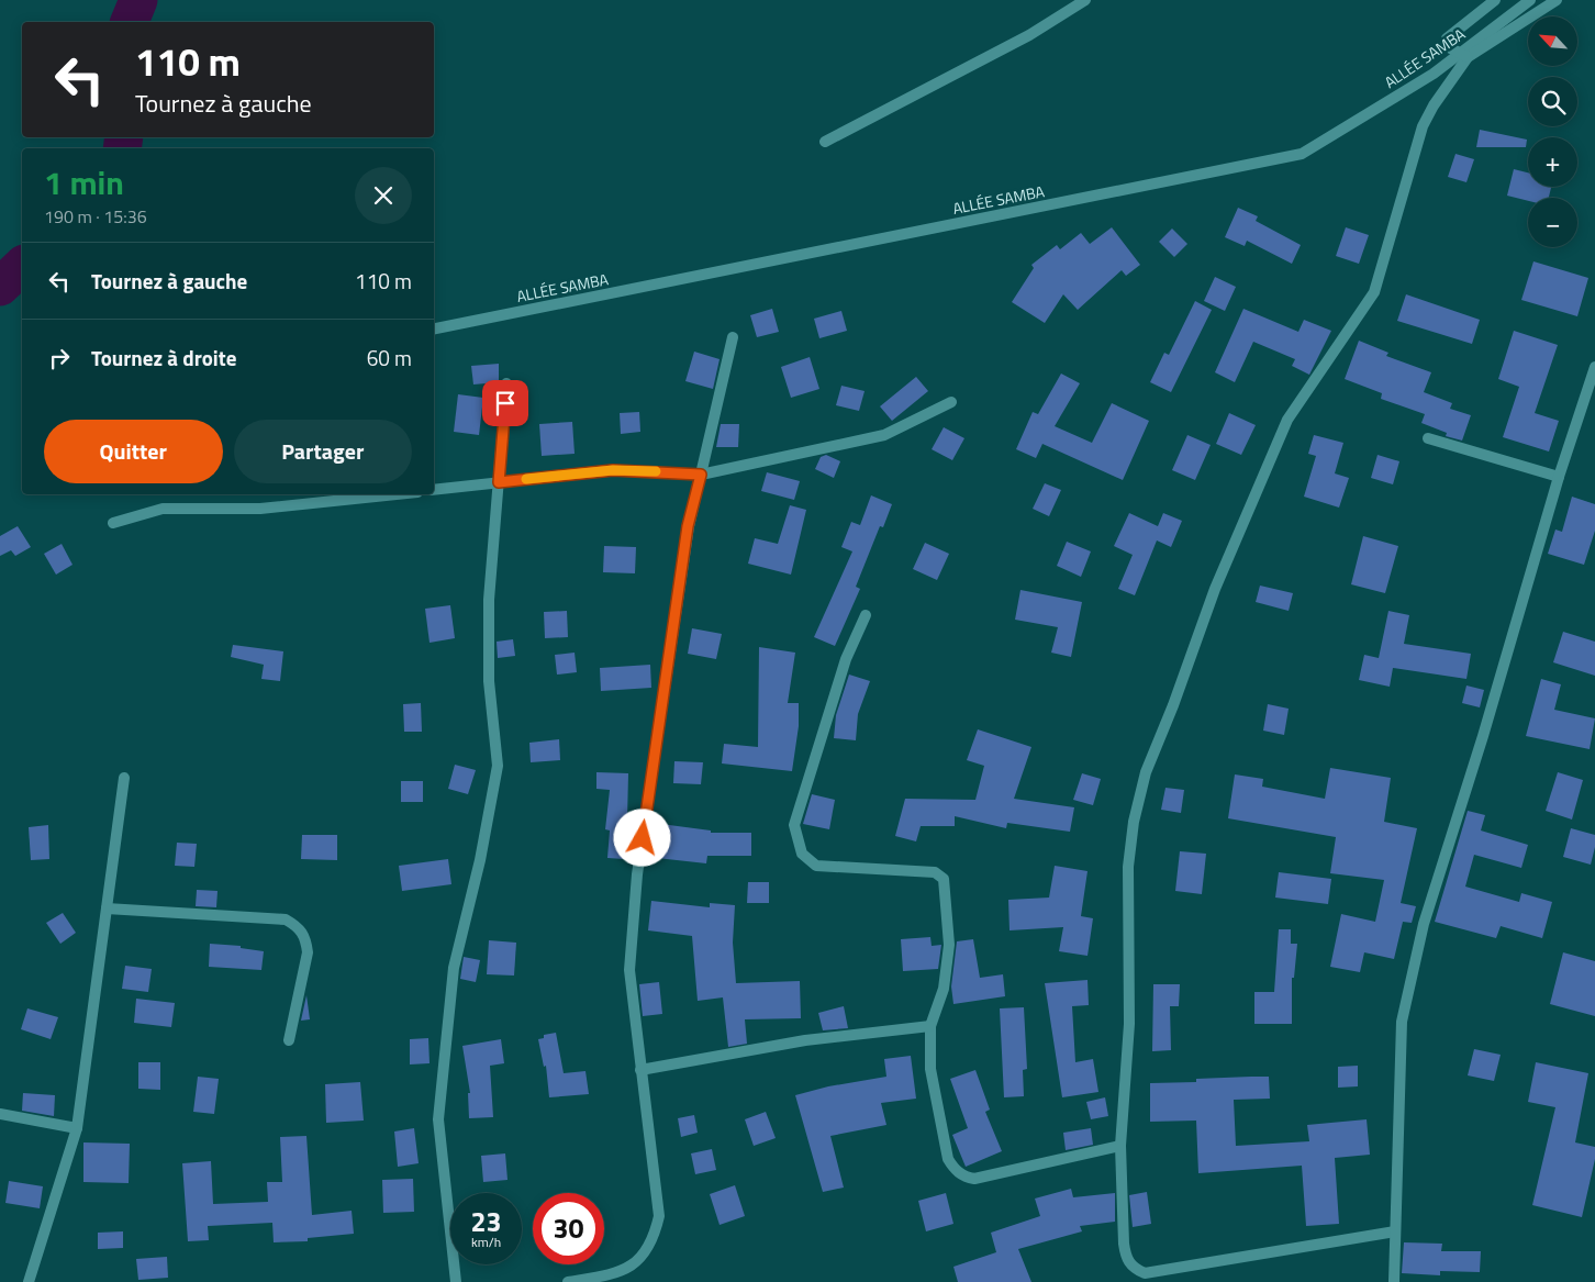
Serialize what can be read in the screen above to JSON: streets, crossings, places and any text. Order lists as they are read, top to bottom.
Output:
{
  "streets": {
    "street": ["ALLÉE SAMBA"]
  },
  "north": "top left",
  "page": {
    "map_buttons": ["+", "−"],
    "turn": ["110 m", "Tournez à gauche"],
    "heading": ["1 min", "190 m · 15:36"],
    "list": [
      {
        "name": "Tournez à gauche",
        "value": "110 m"
      },
      {
        "name": "Tournez à droite",
        "value": "60 m"
      }
    ],
    "buttons": ["Quitter", "Partager"],
    "speed": "23 km/h",
    "limit": "30"
  }
}
